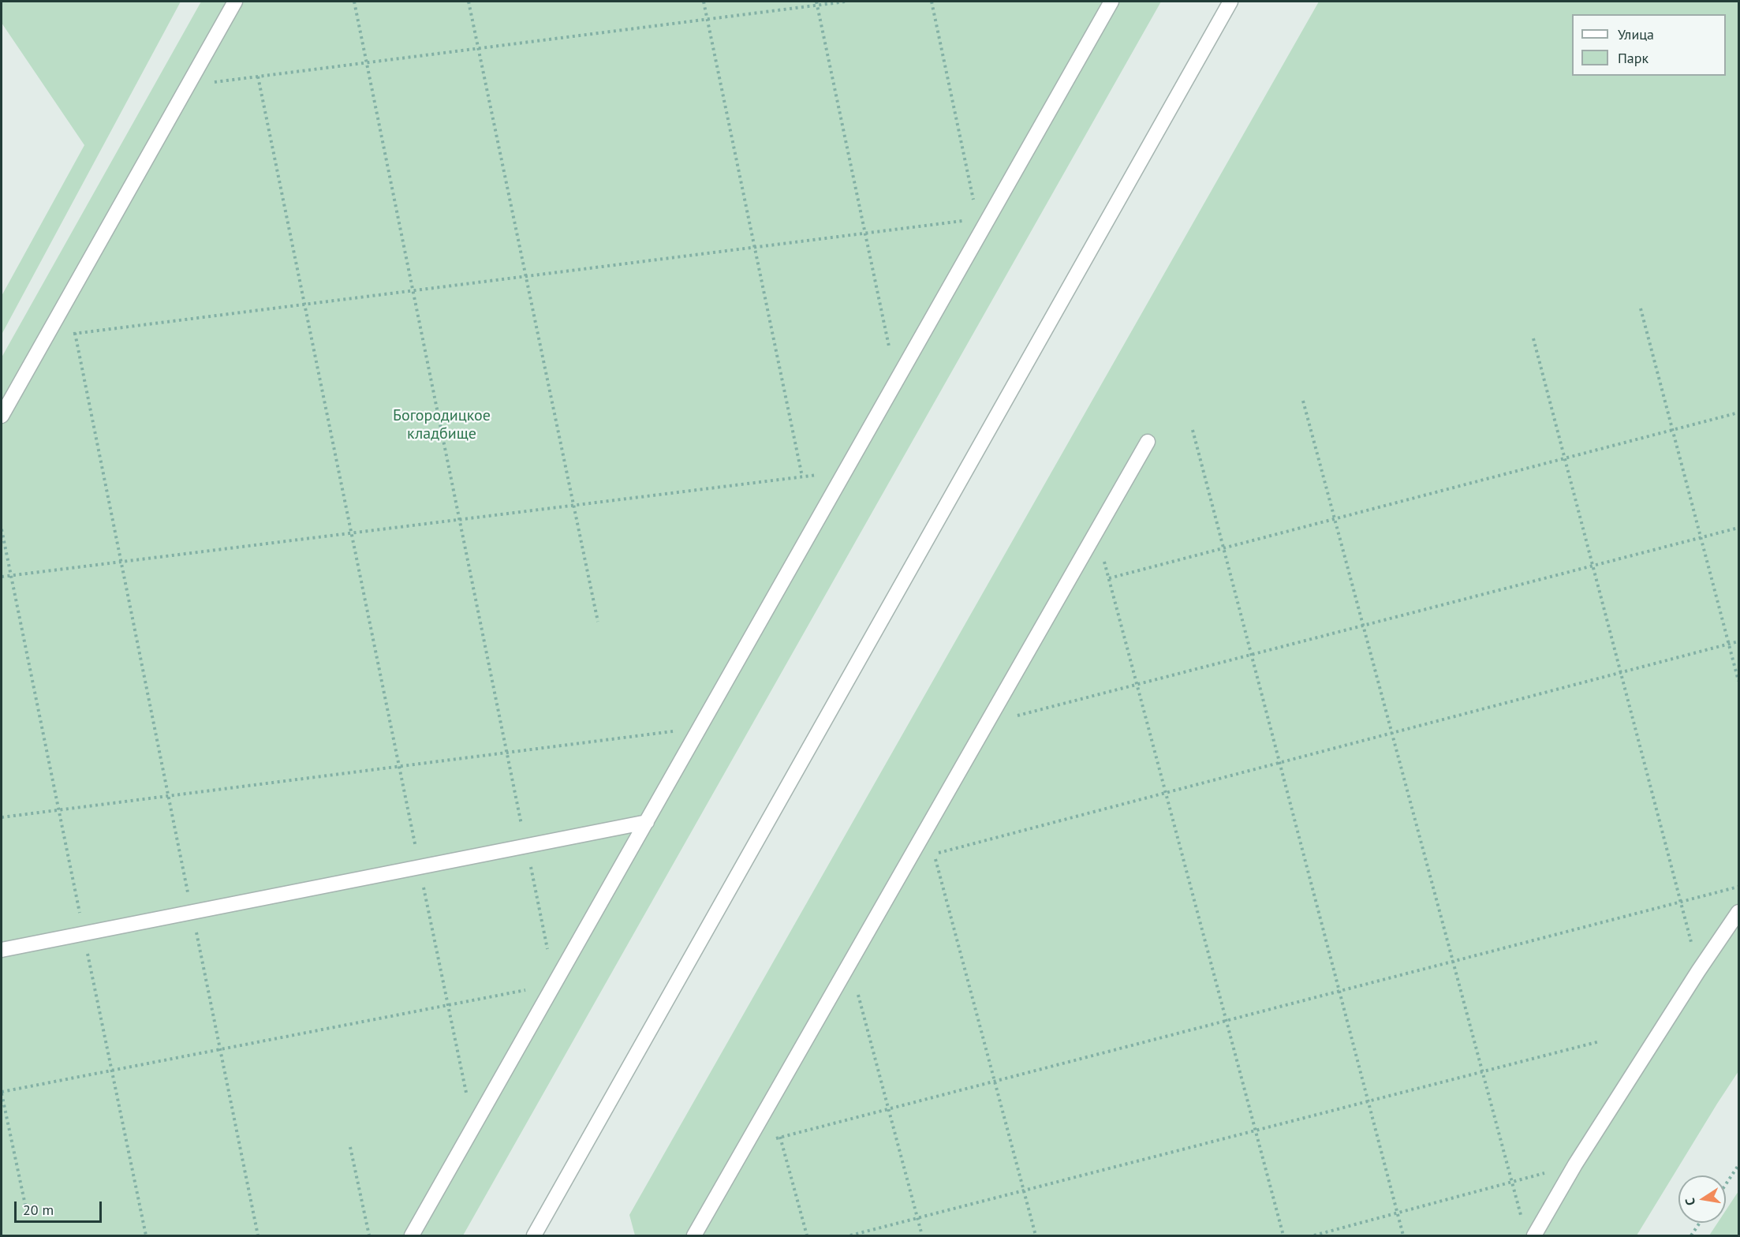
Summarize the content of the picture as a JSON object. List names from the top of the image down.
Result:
{
  "parks": ["Богородицкое кладбище"],
  "legend": ["Улица", "Парк"],
  "scale_bar": "20 m",
  "north": "left"
}
